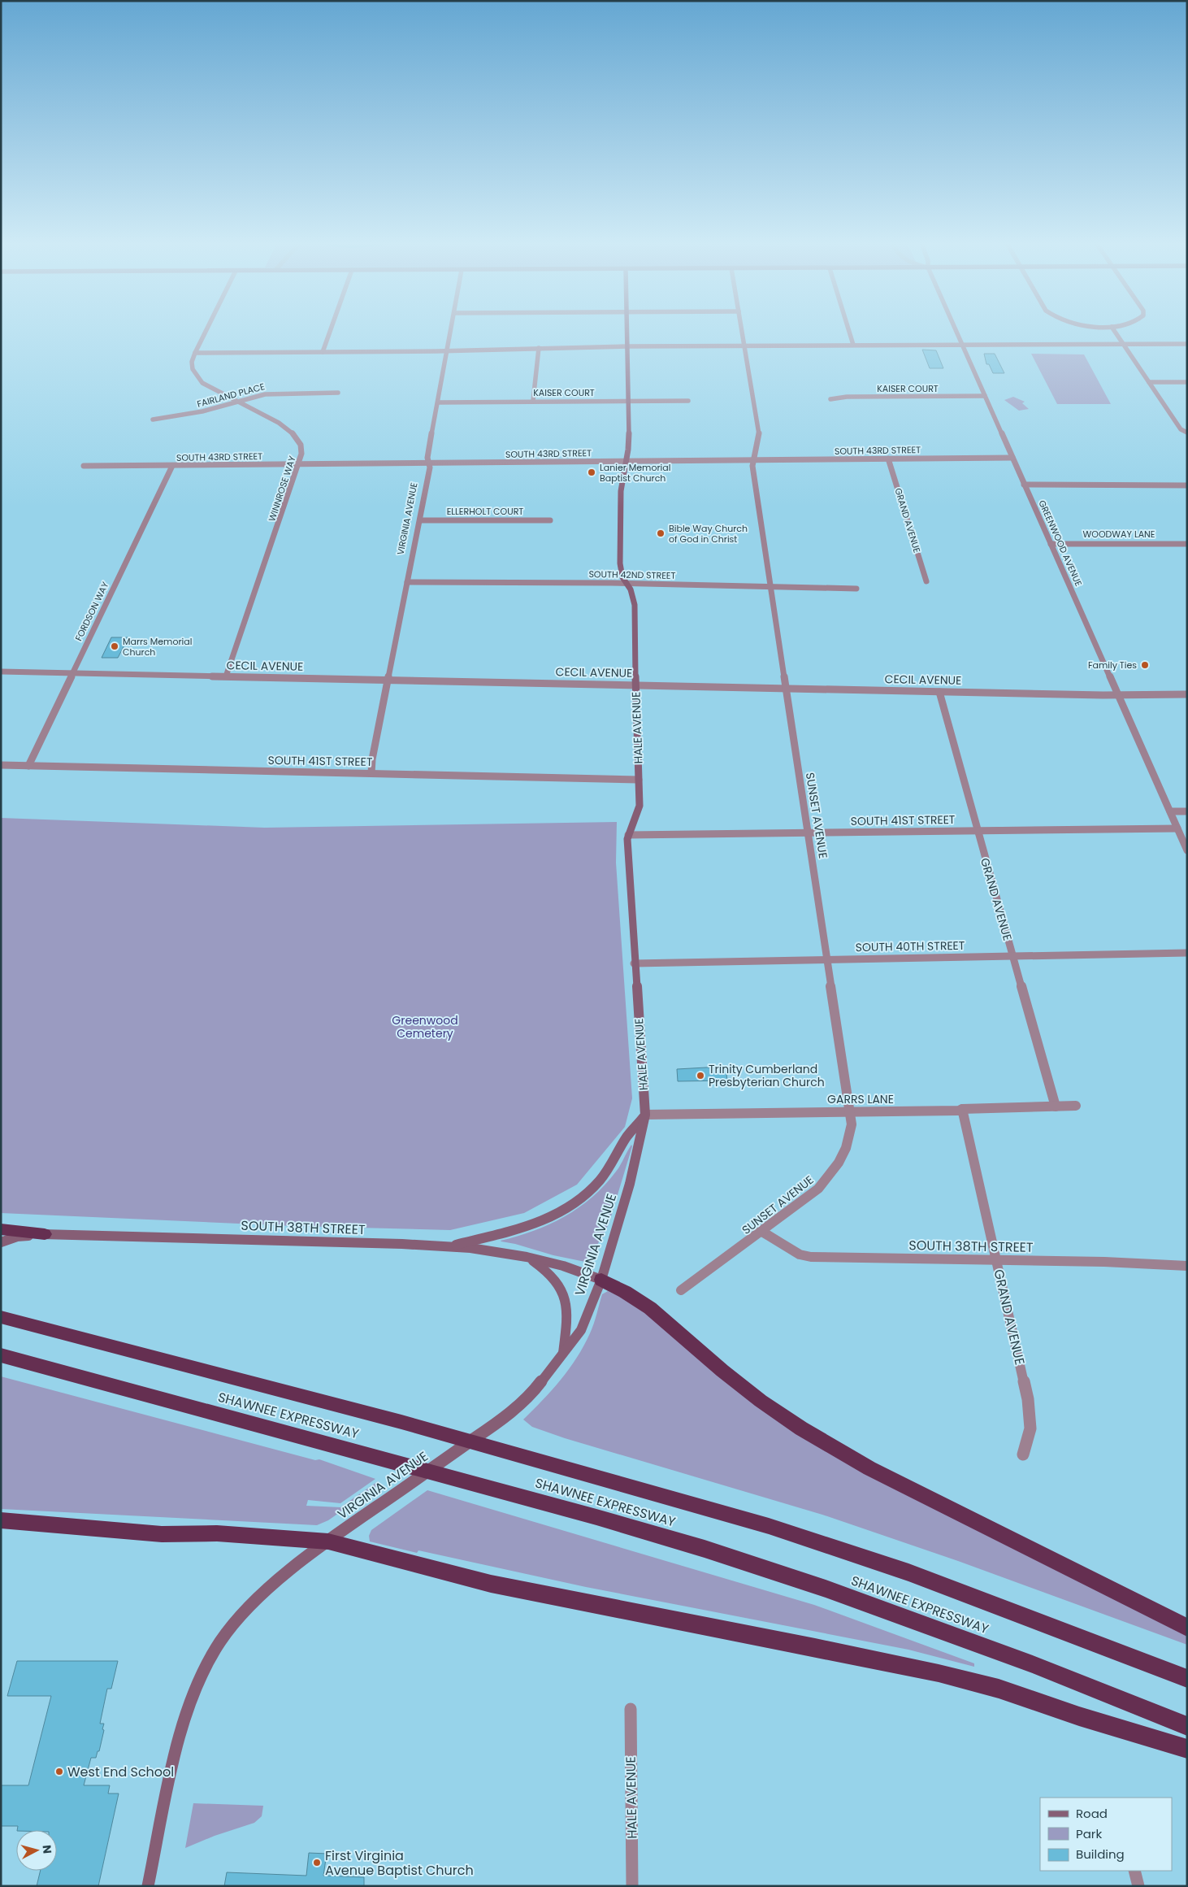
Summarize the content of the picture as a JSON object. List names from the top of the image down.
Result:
{
  "streets": {
    "highway": ["SHAWNEE EXPRESSWAY"],
    "street": [
      "KAISER COURT",
      "FAIRLAND PLACE",
      "SOUTH 43RD STREET",
      "WINNROSE WAY",
      "ELLERHOLT COURT",
      "VIRGINIA AVENUE",
      "GRAND AVENUE",
      "WOODWAY LANE",
      "GREENWOOD AVENUE",
      "SOUTH 42ND STREET",
      "FORDSON WAY",
      "CECIL AVENUE",
      "HALE AVENUE",
      "SOUTH 41ST STREET",
      "SUNSET AVENUE",
      "SOUTH 40TH STREET",
      "GARRS LANE",
      "SOUTH 38TH STREET"
    ]
  },
  "crossings": [
    ["KAISER COURT", "VIRGINIA AVENUE"],
    ["KAISER COURT", "GREENWOOD AVENUE"],
    ["KAISER COURT", "HALE AVENUE"],
    ["FAIRLAND PLACE", "WINNROSE WAY"],
    ["SOUTH 43RD STREET", "WINNROSE WAY"],
    ["SOUTH 43RD STREET", "VIRGINIA AVENUE"],
    ["SOUTH 43RD STREET", "GRAND AVENUE"],
    ["SOUTH 43RD STREET", "GREENWOOD AVENUE"],
    ["SOUTH 43RD STREET", "FORDSON WAY"],
    ["SOUTH 43RD STREET", "HALE AVENUE"],
    ["SOUTH 43RD STREET", "SUNSET AVENUE"],
    ["WINNROSE WAY", "CECIL AVENUE"],
    ["ELLERHOLT COURT", "VIRGINIA AVENUE"],
    ["VIRGINIA AVENUE", "SOUTH 42ND STREET"],
    ["VIRGINIA AVENUE", "CECIL AVENUE"],
    ["VIRGINIA AVENUE", "HALE AVENUE"],
    ["VIRGINIA AVENUE", "SOUTH 41ST STREET"],
    ["VIRGINIA AVENUE", "GARRS LANE"],
    ["VIRGINIA AVENUE", "SOUTH 38TH STREET"],
    ["GRAND AVENUE", "CECIL AVENUE"],
    ["GRAND AVENUE", "SOUTH 41ST STREET"],
    ["GRAND AVENUE", "SOUTH 40TH STREET"],
    ["GRAND AVENUE", "GARRS LANE"],
    ["GRAND AVENUE", "SOUTH 38TH STREET"],
    ["WOODWAY LANE", "GREENWOOD AVENUE"],
    ["GREENWOOD AVENUE", "CECIL AVENUE"],
    ["GREENWOOD AVENUE", "SOUTH 41ST STREET"],
    ["SOUTH 42ND STREET", "HALE AVENUE"],
    ["SOUTH 42ND STREET", "SUNSET AVENUE"],
    ["FORDSON WAY", "CECIL AVENUE"],
    ["FORDSON WAY", "SOUTH 41ST STREET"],
    ["CECIL AVENUE", "HALE AVENUE"],
    ["CECIL AVENUE", "SUNSET AVENUE"],
    ["HALE AVENUE", "SOUTH 41ST STREET"],
    ["HALE AVENUE", "SOUTH 40TH STREET"],
    ["HALE AVENUE", "GARRS LANE"],
    ["SOUTH 41ST STREET", "SUNSET AVENUE"],
    ["SUNSET AVENUE", "SOUTH 40TH STREET"],
    ["SUNSET AVENUE", "GARRS LANE"],
    ["SUNSET AVENUE", "SOUTH 38TH STREET"]
  ],
  "parks": ["Greenwood Cemetery"],
  "places": [
    "Lanier Memorial Baptist Church",
    "Bible Way Church of God in Christ",
    "Marrs Memorial Church",
    "Family Ties",
    "Trinity Cumberland Presbyterian Church",
    "West End School",
    "First Virginia Avenue Baptist Church"
  ],
  "legend": ["Road", "Park", "Building"],
  "north": "right"
}
